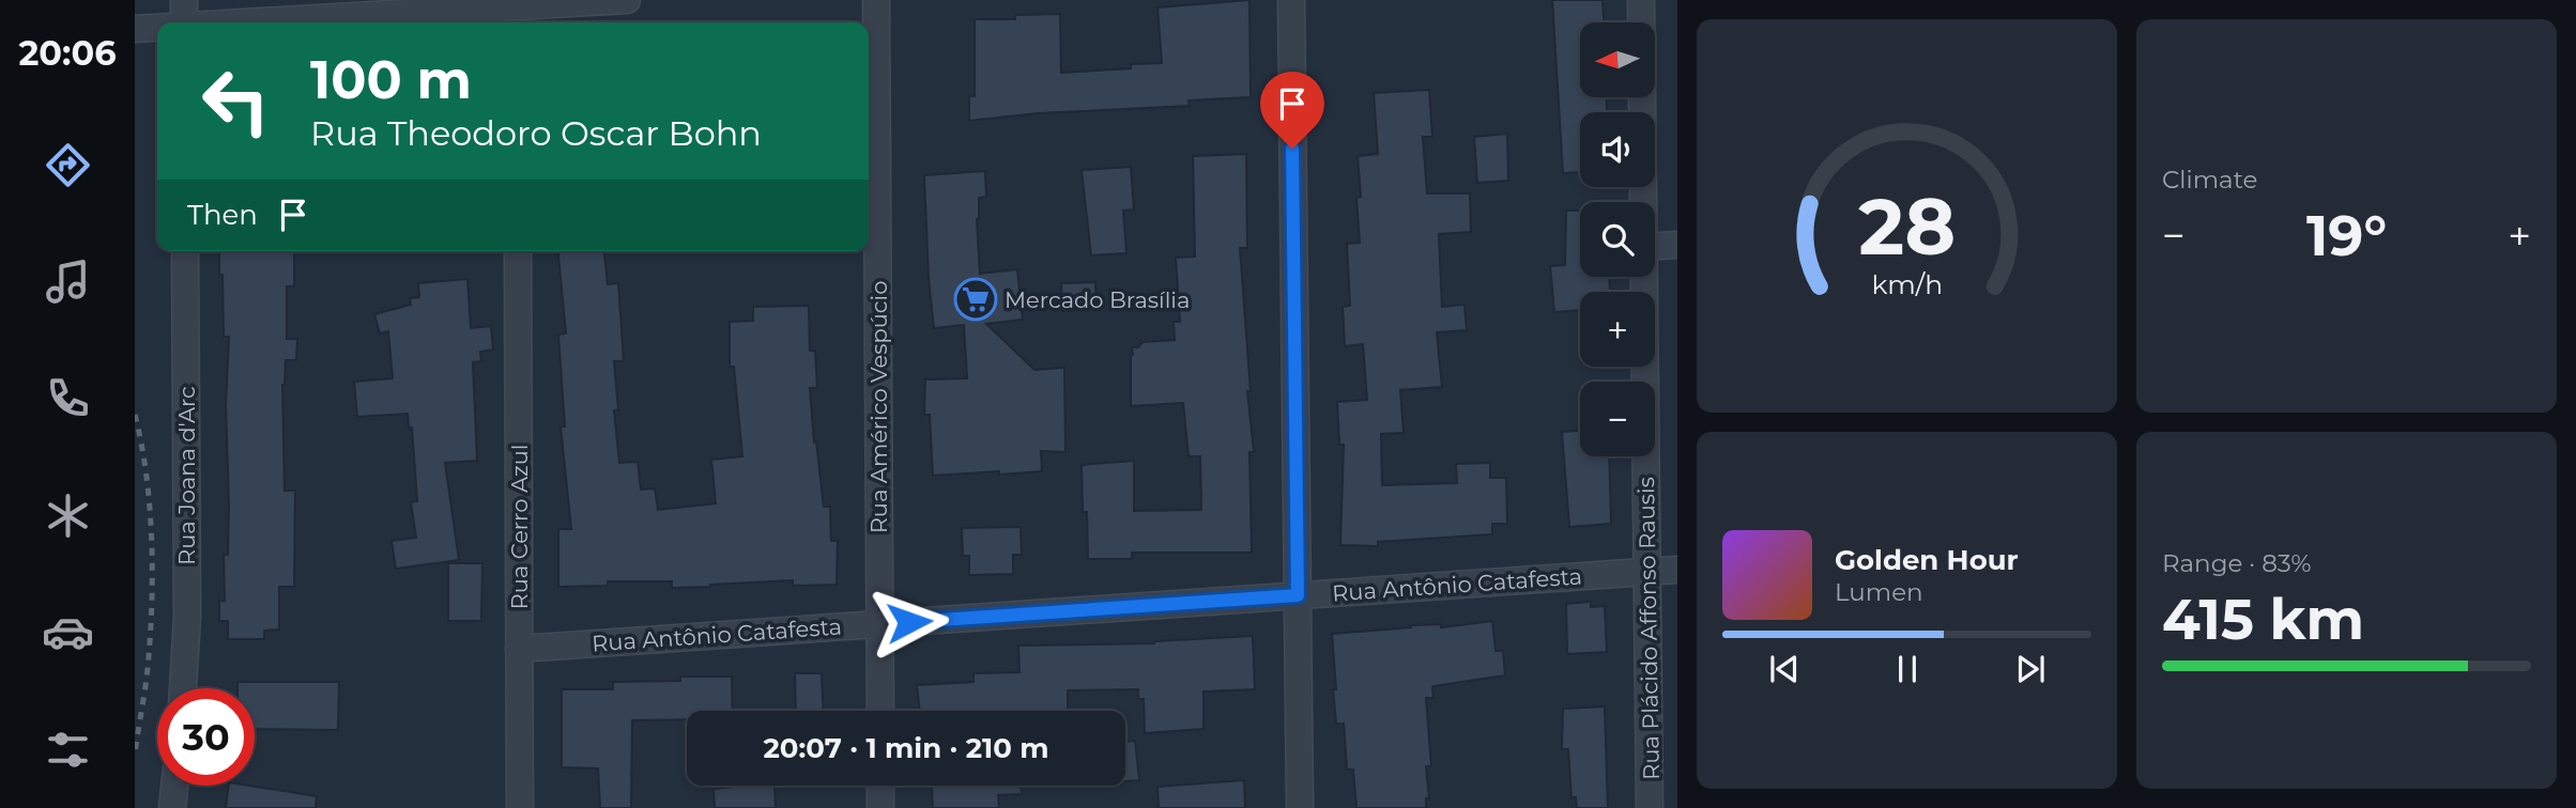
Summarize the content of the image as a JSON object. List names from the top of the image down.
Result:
{
  "streets": {
    "street": [
      "Rua Américo Vespúcio",
      "Rua Joana d'Arc",
      "Rua Cerro Azul",
      "Rua Antônio Catafesta",
      "Rua Plácido Affonso Rausis"
    ]
  },
  "crossings": [
    ["Rua Américo Vespúcio", "Rua Antônio Catafesta"],
    ["Rua Cerro Azul", "Rua Antônio Catafesta"],
    ["Rua Antônio Catafesta", "Rua Plácido Affonso Rausis"]
  ],
  "places": {
    "supermarket": ["Mercado Brasília"]
  },
  "north": "left",
  "page": {
    "tabs": "20:06",
    "tile": [
      "Climate",
      ["Range · 83%", "415 km"]
    ],
    "map_buttons": ["+", "−"],
    "turn": ["100 m", "Rua Theodoro Oscar Bohn"],
    "then": "Then",
    "heat": ["−", "19°", "+"],
    "song": ["Golden Hour", "Lumen"],
    "limit": "30",
    "trip": "20:07 · 1 min · 210 m",
    "gauge": ["28", "km/h"]
  }
}
